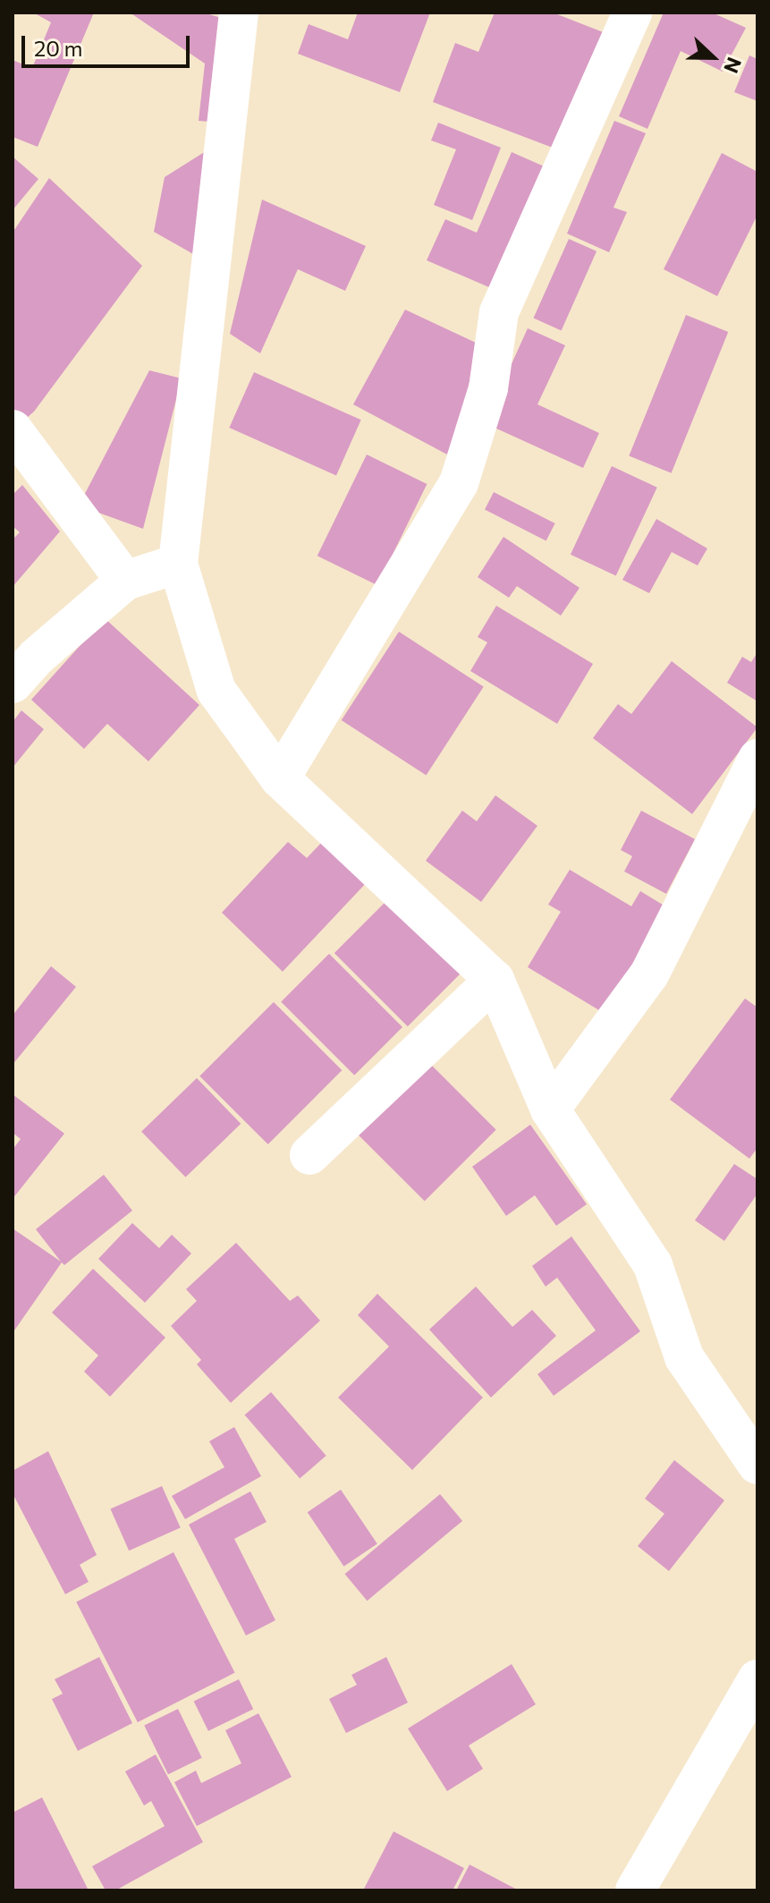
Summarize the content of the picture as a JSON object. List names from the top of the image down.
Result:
{
  "scale_bar": "20 m",
  "north": "right"
}
